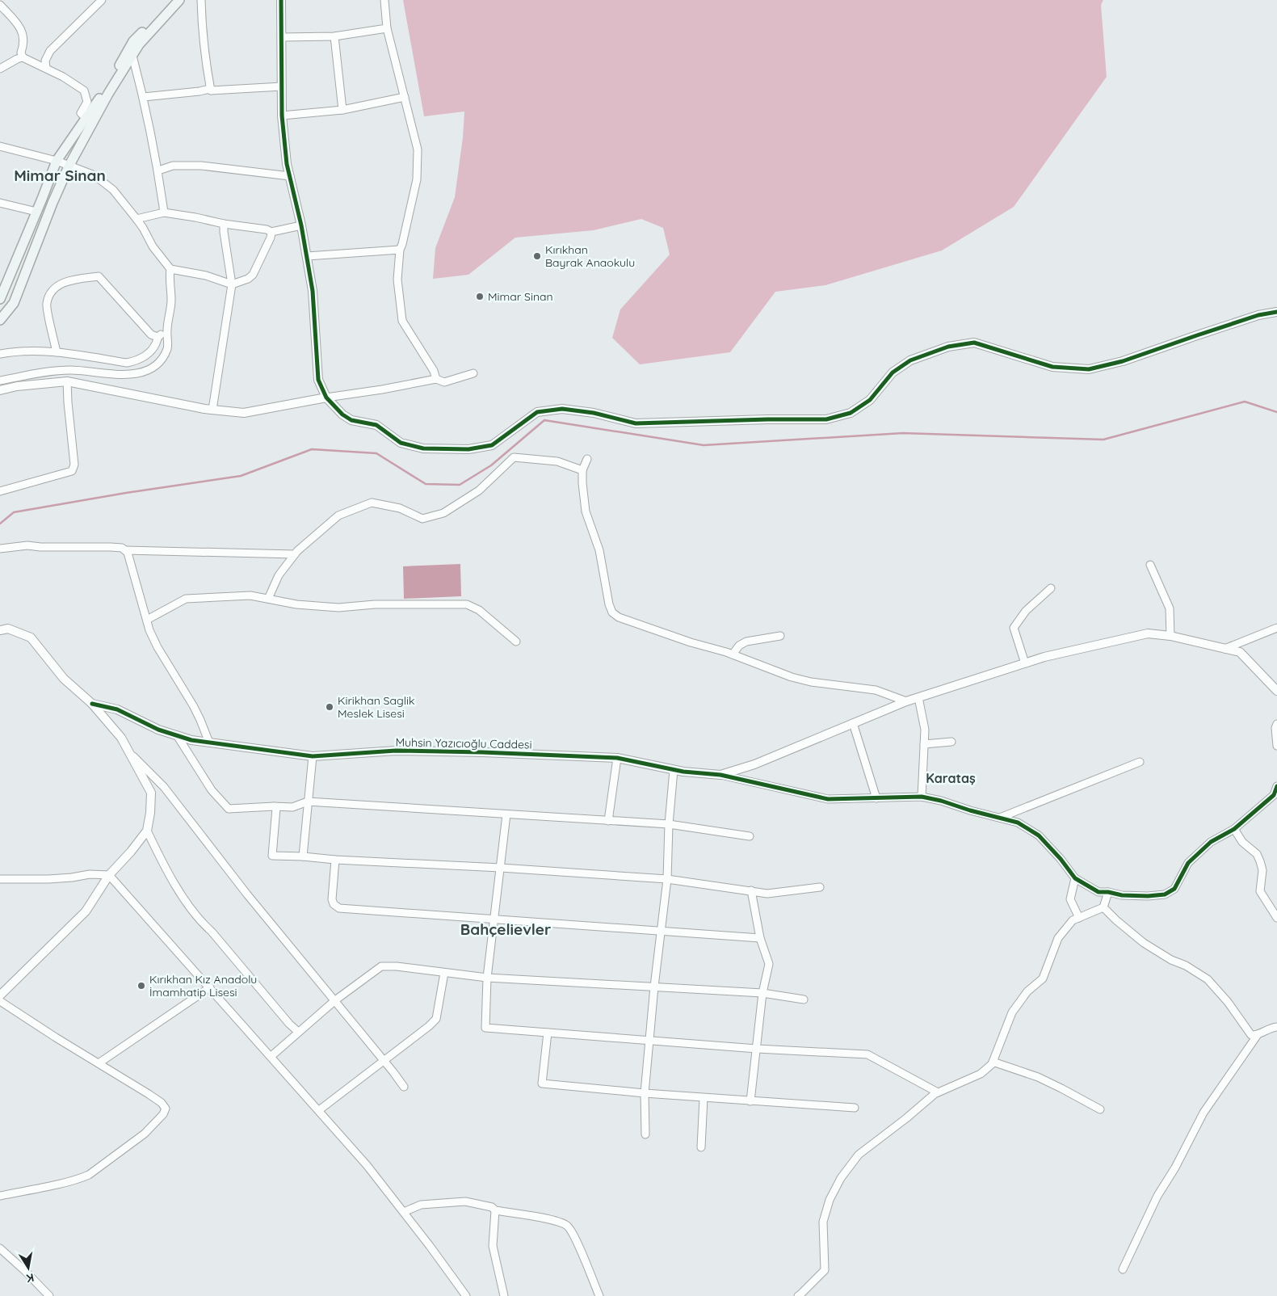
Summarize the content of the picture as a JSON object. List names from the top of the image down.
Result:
{
  "streets": {
    "street": ["Muhsin Yazıcıoğlu Caddesi"]
  },
  "districts": ["Mimar Sinan", "Karataş", "Bahçelievler"],
  "places": [
    "Kırıkhan Bayrak Anaokulu",
    "Mimar Sinan",
    "Kirikhan Saglik Meslek Lisesi",
    "Kırıkhan Kız Anadolu İmamhatip Lisesi"
  ],
  "north": "bottom"
}
